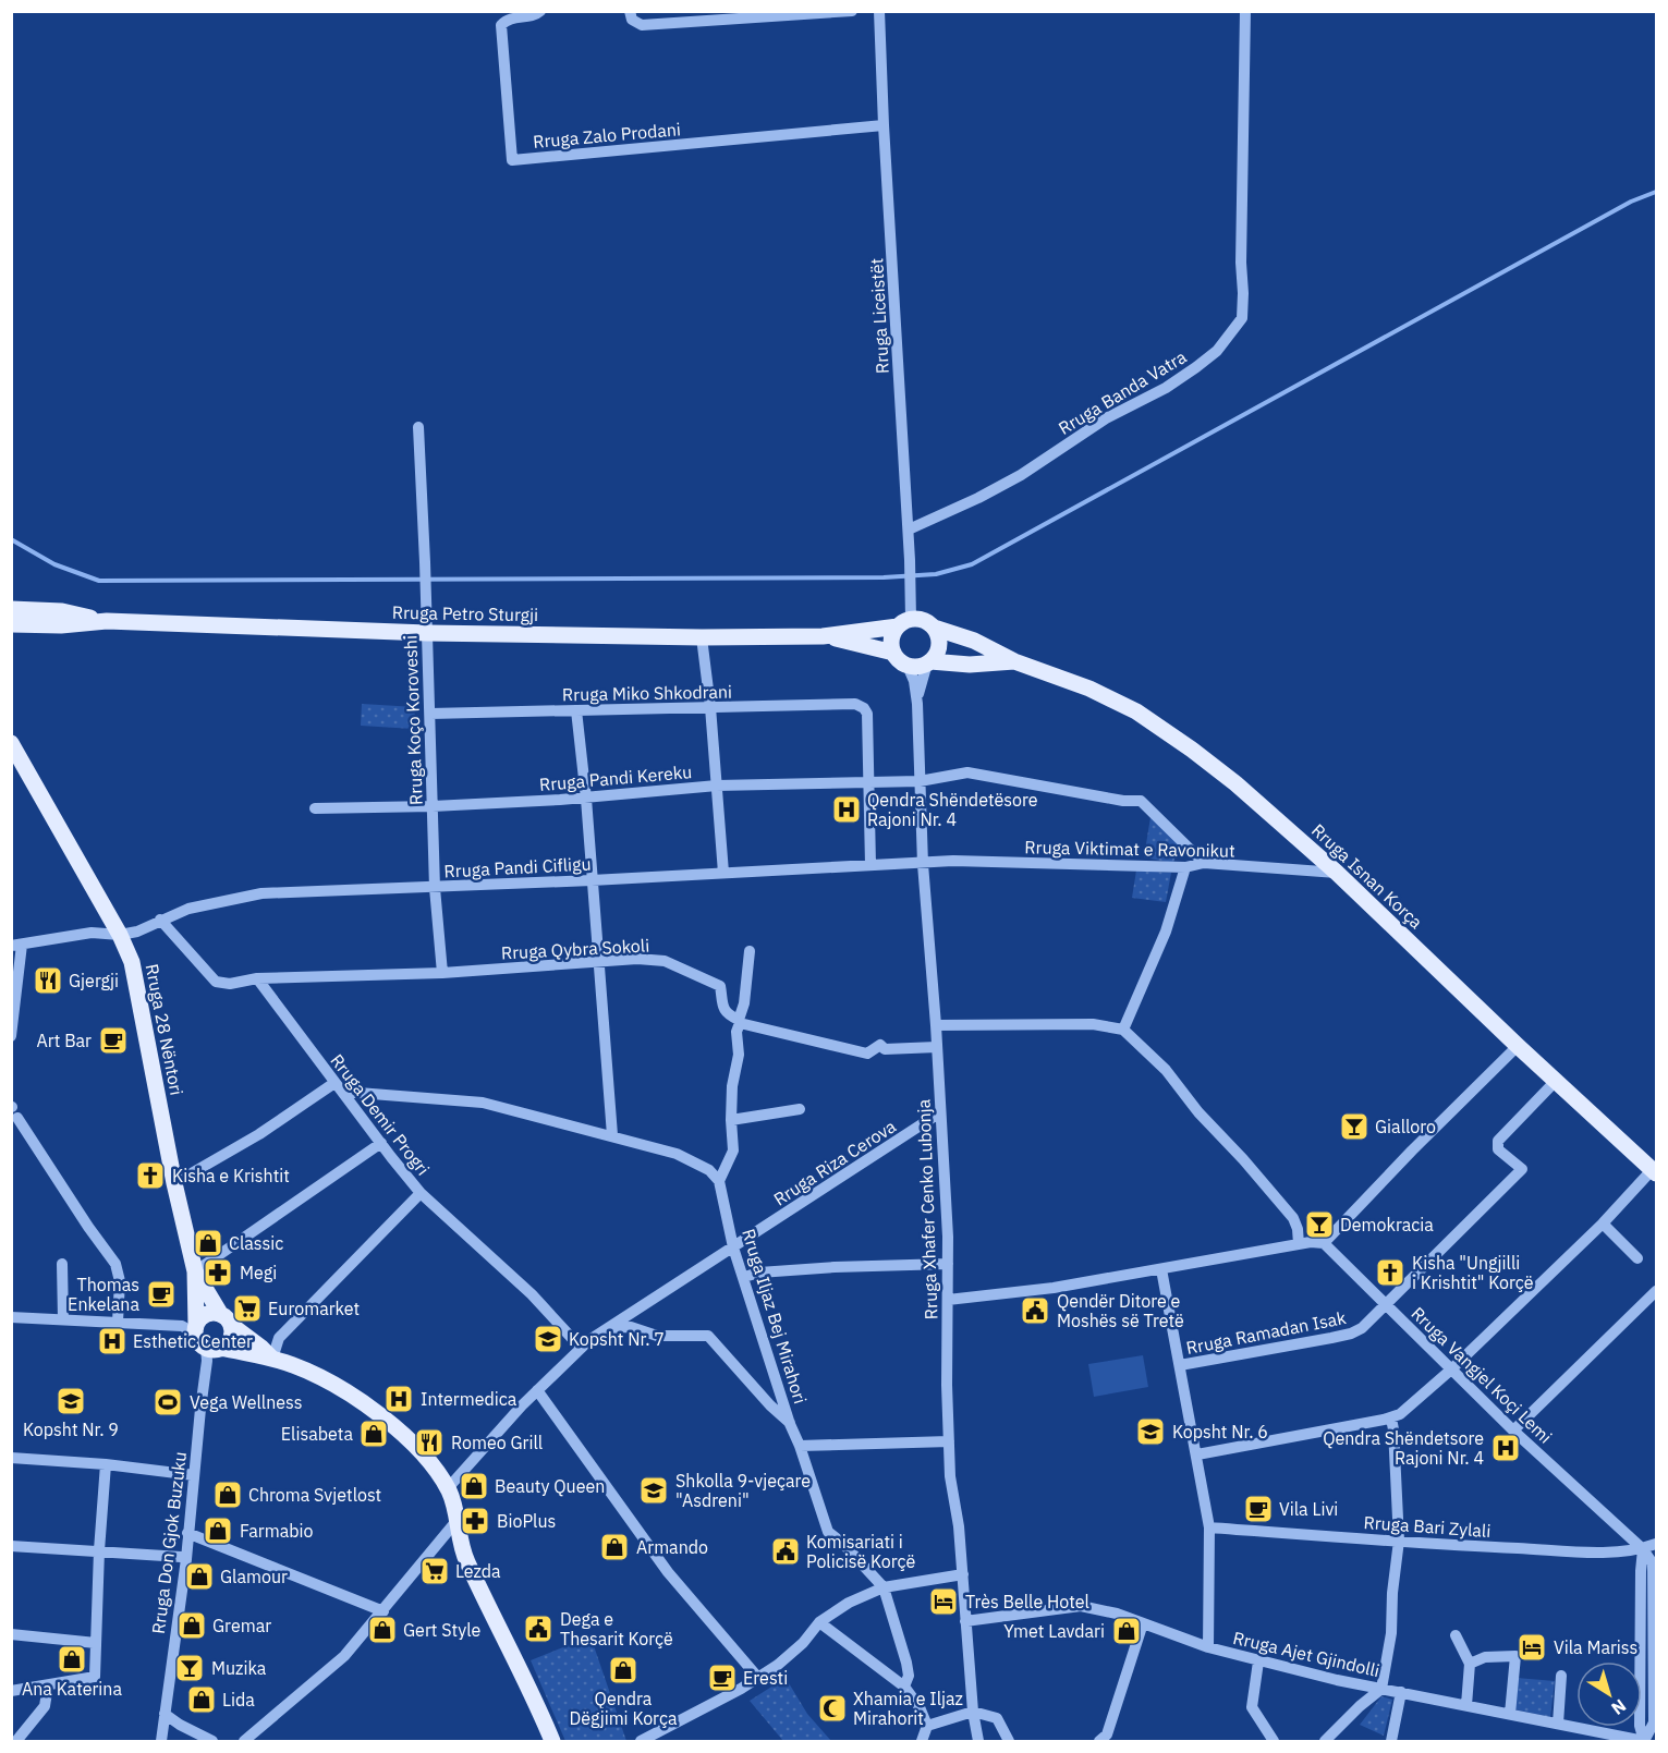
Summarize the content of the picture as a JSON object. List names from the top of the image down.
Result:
{
  "streets": {
    "main road": ["Rruga Petro Sturgji", "Rruga Isnan Korça", "Rruga 28 Nëntori"],
    "street": [
      "Rruga Zalo Prodani",
      "Rruga Liceistët",
      "Rruga Banda Vatra",
      "Rruga Miko Shkodrani",
      "Rruga Koço Koroveshi",
      "Rruga Pandi Kereku",
      "Rruga Viktimat e Ravonikut",
      "Rruga Pandi Cifligu",
      "Rruga Qybra Sokoli",
      "Rruga Demir Progri",
      "Rruga Riza Cerova",
      "Rruga Xhafer Cenko Lubonja",
      "Rruga Iljaz Bej Mirahori",
      "Rruga Ramadan Isak",
      "Rruga Vangjel Koçi Lemi",
      "Rruga Bari Zylali",
      "Rruga Don Gjok Buzuku",
      "Rruga Ajet Gjindolli"
    ]
  },
  "crossings": [
    ["Rruga Zalo Prodani", "Rruga Liceistët"],
    ["Rruga Liceistët", "Rruga Banda Vatra"],
    ["Rruga Liceistët", "Rruga Petro Sturgji"],
    ["Rruga Liceistët", "Rruga Isnan Korça"],
    ["Rruga Liceistët", "Rruga Xhafer Cenko Lubonja"],
    ["Rruga Petro Sturgji", "Rruga Koço Koroveshi"],
    ["Rruga Petro Sturgji", "Rruga Isnan Korça"],
    ["Rruga Petro Sturgji", "Rruga Xhafer Cenko Lubonja"],
    ["Rruga Miko Shkodrani", "Rruga Koço Koroveshi"],
    ["Rruga Miko Shkodrani", "Rruga Pandi Kereku"],
    ["Rruga Koço Koroveshi", "Rruga Pandi Kereku"],
    ["Rruga Koço Koroveshi", "Rruga Pandi Cifligu"],
    ["Rruga Koço Koroveshi", "Rruga Qybra Sokoli"],
    ["Rruga Pandi Kereku", "Rruga Viktimat e Ravonikut"],
    ["Rruga Pandi Kereku", "Rruga Xhafer Cenko Lubonja"],
    ["Rruga Viktimat e Ravonikut", "Rruga Pandi Cifligu"],
    ["Rruga Viktimat e Ravonikut", "Rruga Isnan Korça"],
    ["Rruga Viktimat e Ravonikut", "Rruga Xhafer Cenko Lubonja"],
    ["Rruga Pandi Cifligu", "Rruga 28 Nëntori"],
    ["Rruga Pandi Cifligu", "Rruga Xhafer Cenko Lubonja"],
    ["Rruga Isnan Korça", "Rruga Xhafer Cenko Lubonja"],
    ["Rruga Isnan Korça", "Rruga Ramadan Isak"],
    ["Rruga Qybra Sokoli", "Rruga Demir Progri"],
    ["Rruga 28 Nëntori", "Rruga Riza Cerova"],
    ["Rruga 28 Nëntori", "Rruga Don Gjok Buzuku"],
    ["Rruga Demir Progri", "Rruga Riza Cerova"],
    ["Rruga Riza Cerova", "Rruga Xhafer Cenko Lubonja"],
    ["Rruga Riza Cerova", "Rruga Iljaz Bej Mirahori"],
    ["Rruga Xhafer Cenko Lubonja", "Rruga Ajet Gjindolli"],
    ["Rruga Ramadan Isak", "Rruga Vangjel Koçi Lemi"],
    ["Rruga Vangjel Koçi Lemi", "Rruga Bari Zylali"]
  ],
  "places": {
    "hospital": [
      "Qendra Shëndetësore Rajoni Nr. 4",
      "Esthetic Center",
      "Intermedica",
      "Qendra Shëndetsore Rajoni Nr. 4"
    ],
    "restaurant": ["Gjergji", "Romeo Grill"],
    "cafe": [
      "Art Bar",
      "Thomas Enkelana",
      "Vila Livi",
      "Eresti"
    ],
    "bar": ["Gialloro", "Demokracia", "Muzika"],
    "church": ["Kisha e Krishtit", "Kisha \"Ungjilli i Krishtit\" Korçë"],
    "shop": [
      "Classic",
      "Elisabeta",
      "Beauty Queen",
      "Chroma Svjetlost",
      "Farmabio",
      "Armando",
      "Glamour",
      "Gremar",
      "Gert Style",
      "Ymet Lavdari",
      "Ana Katerina",
      "Qendra Dëgjimi Korça",
      "Lida"
    ],
    "pharmacy": ["Megi", "BioPlus"],
    "supermarket": ["Euromarket", "Lezda"],
    "public building": ["Qendër Ditore e Moshës së Tretë", "Komisariati i Policisë Korçë", "Dega e Thesarit Korçë"],
    "school or university": [
      "Kopsht Nr. 7",
      "Kopsht Nr. 9",
      "Kopsht Nr. 6",
      "Shkolla 9-vjeçare \"Asdreni\""
    ],
    "sports": ["Vega Wellness"],
    "hotel": ["Très Belle Hotel", "Vila Mariss"],
    "mosque": ["Xhamia e Iljaz Mirahorit"]
  },
  "north": "bottom right"
}
